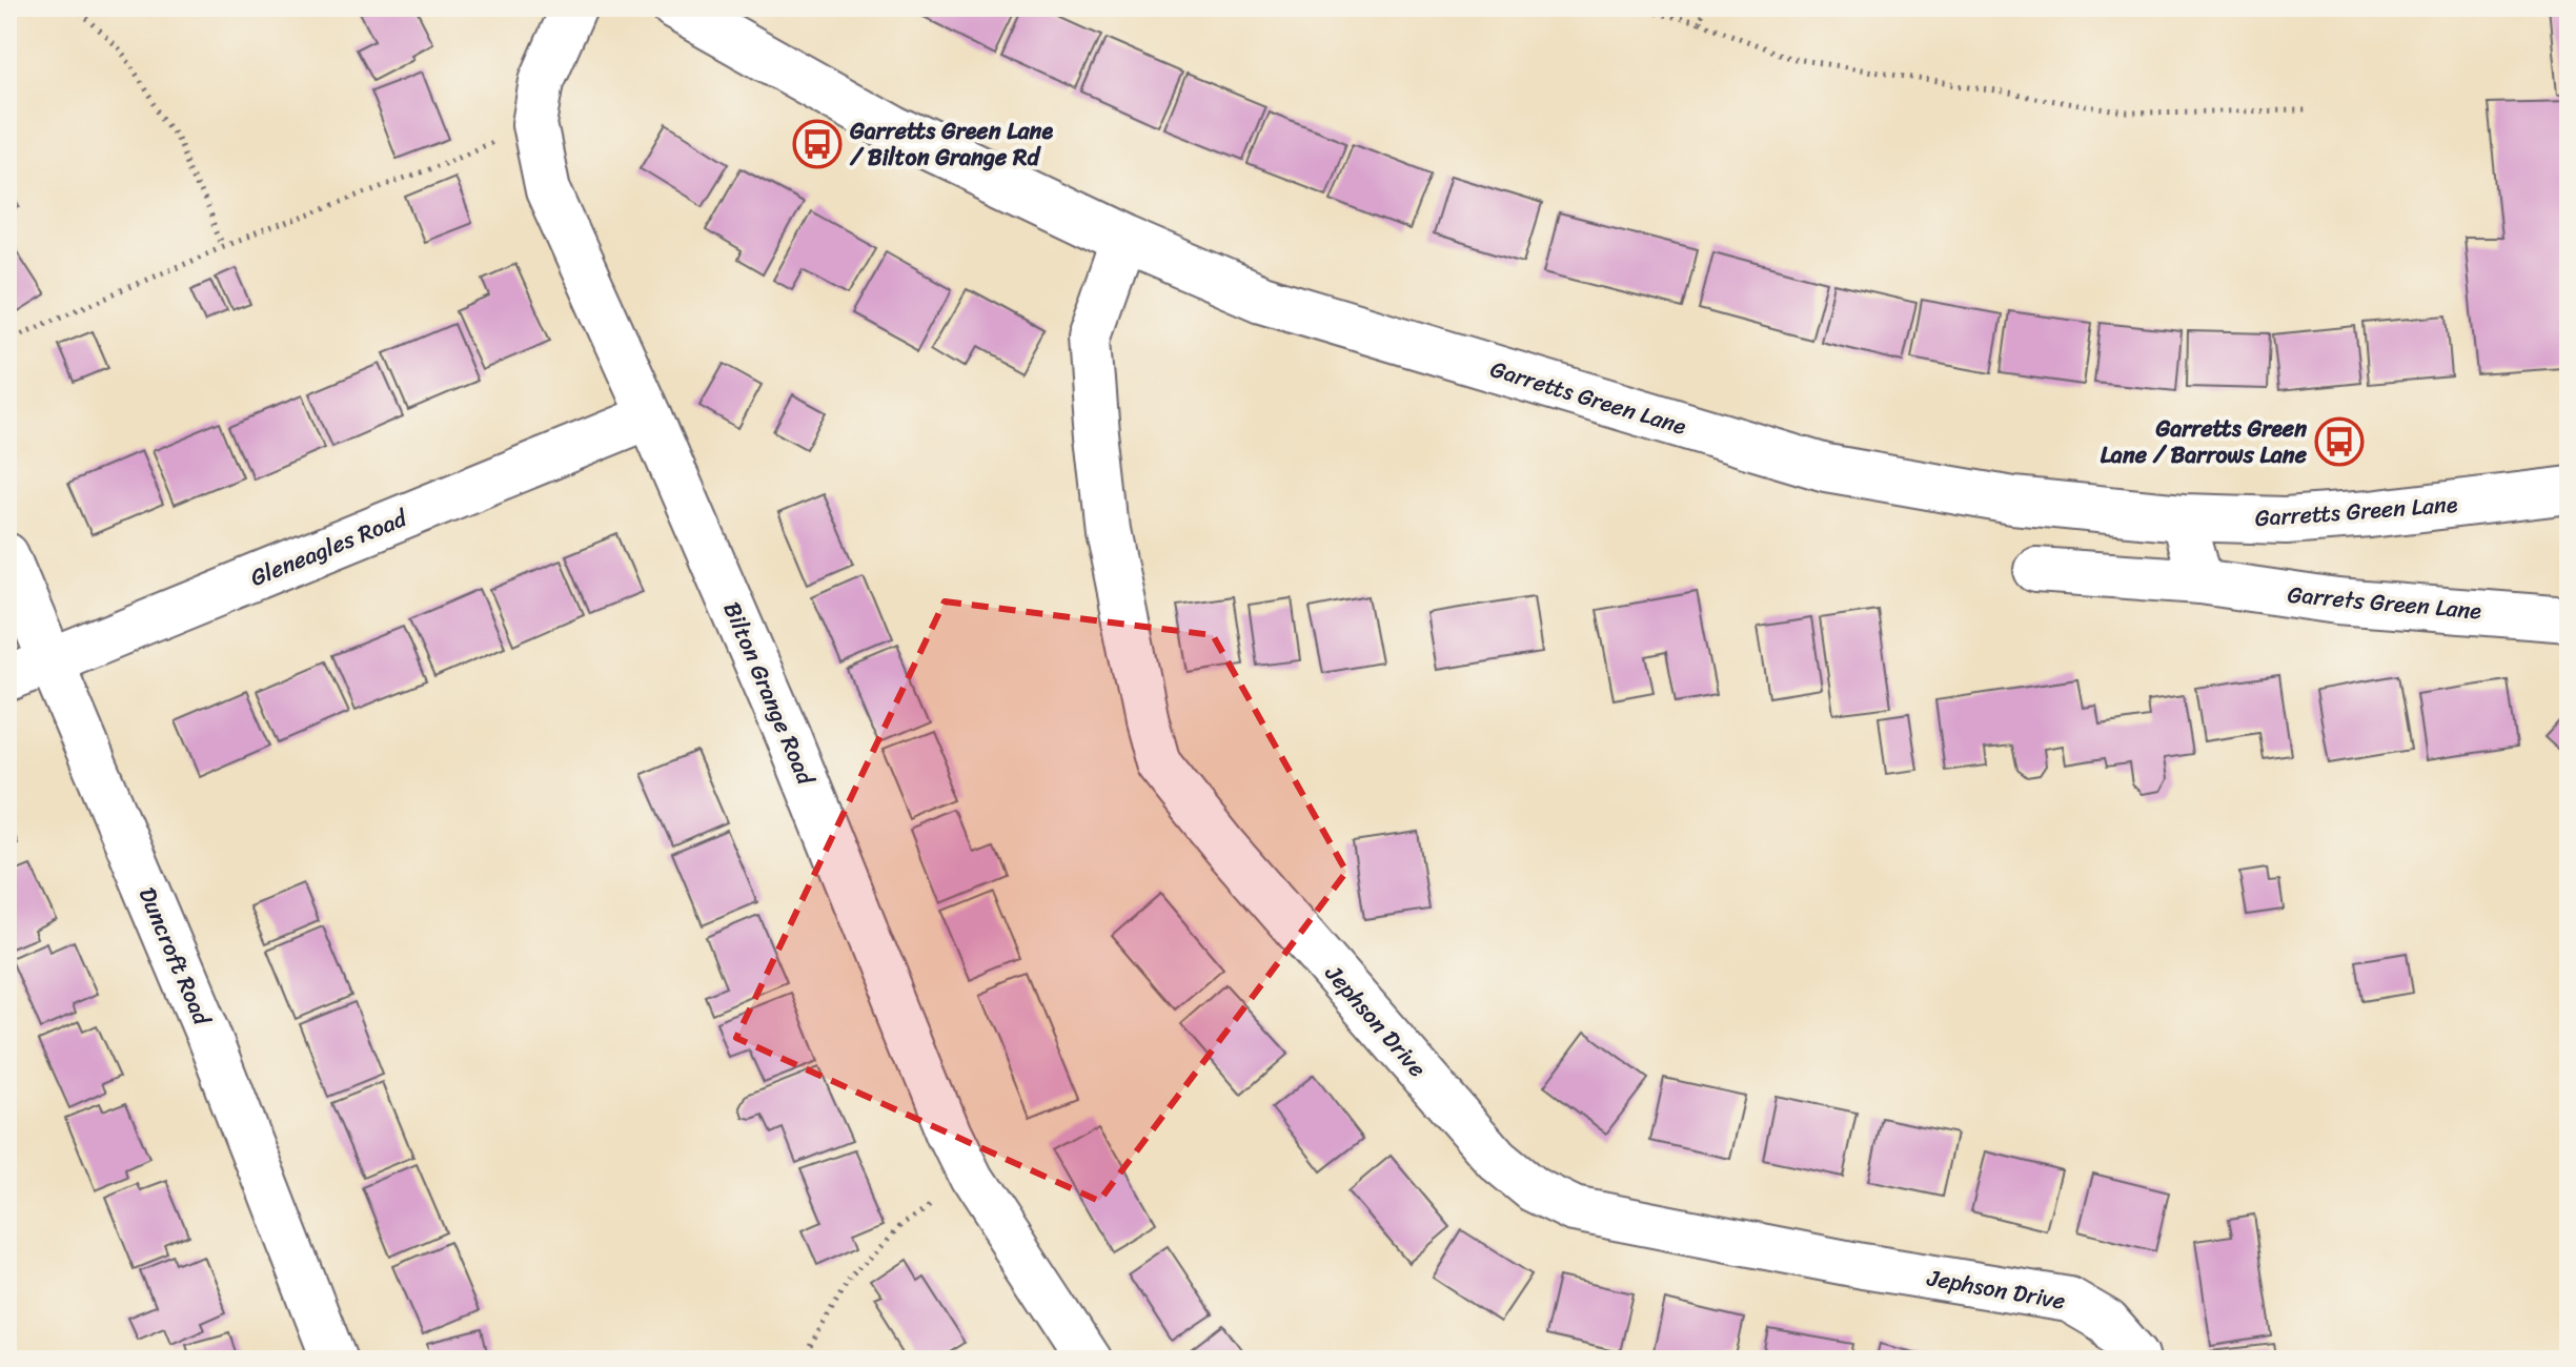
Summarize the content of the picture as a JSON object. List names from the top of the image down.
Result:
{
  "streets": {
    "street": [
      "Garretts Green Lane",
      "Gleneagles Road",
      "Garrets Green Lane",
      "Bilton Grange Road",
      "Duncroft Road",
      "Jephson Drive"
    ]
  },
  "crossings": [
    ["Garretts Green Lane", "Jephson Drive"],
    ["Gleneagles Road", "Bilton Grange Road"],
    ["Gleneagles Road", "Duncroft Road"]
  ],
  "places": {
    "bus stop": ["Garretts Green Lane / Bilton Grange Rd", "Garretts Green Lane / Barrows Lane"]
  }
}
